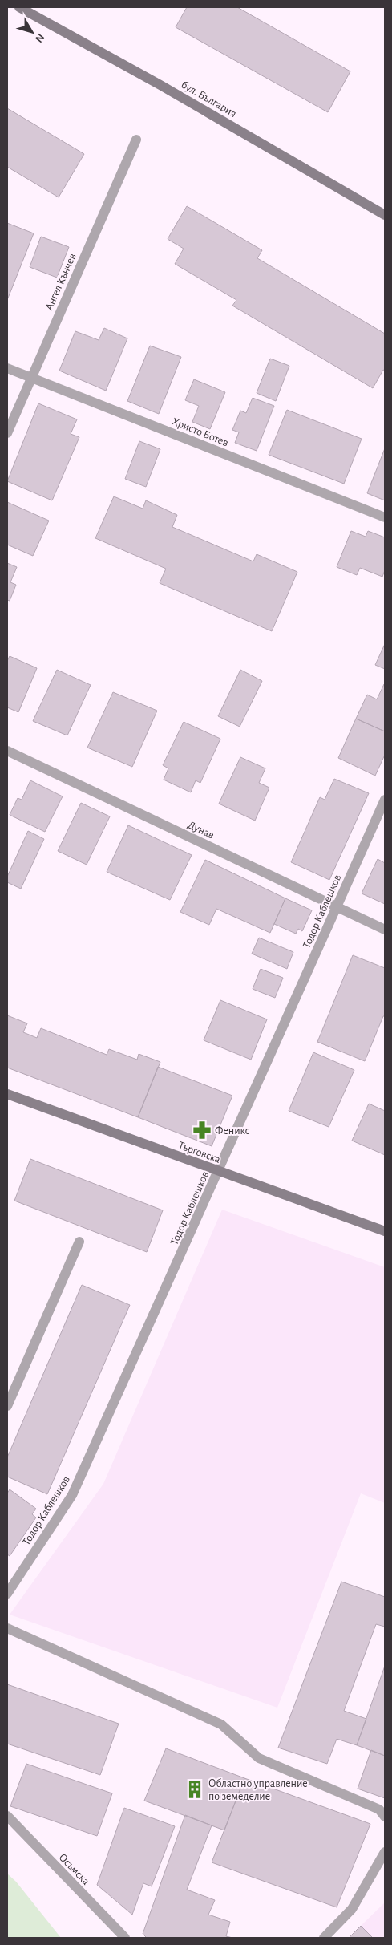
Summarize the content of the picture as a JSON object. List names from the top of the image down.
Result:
{
  "streets": {
    "street": [
      "бул. България",
      "Ангел Кънчев",
      "Христо Ботев",
      "Дунав",
      "Тодор Каблешков",
      "Търговска",
      "Осъмска"
    ]
  },
  "crossings": [
    ["Ангел Кънчев", "Христо Ботев"],
    ["Дунав", "Тодор Каблешков"],
    ["Тодор Каблешков", "Търговска"]
  ],
  "places": {
    "pharmacy": ["Феникс"],
    "building": ["Областно управление по земеделие"]
  },
  "north": "bottom right"
}
